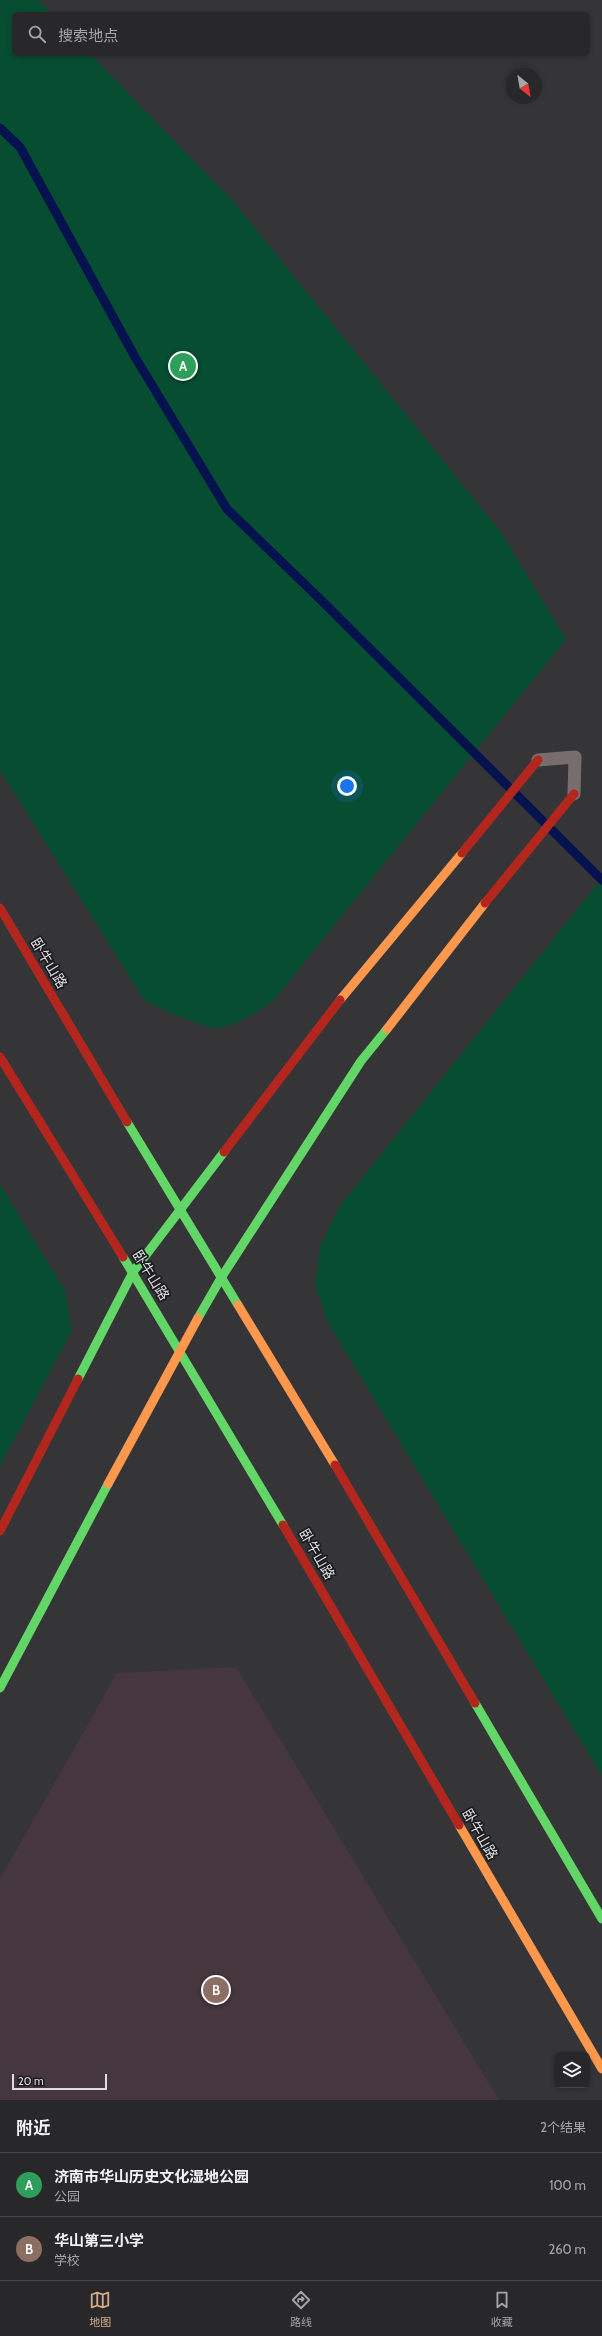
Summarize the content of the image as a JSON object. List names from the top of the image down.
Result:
{
  "streets": {
    "main road": ["卧牛山路"]
  },
  "scale_bar": "20 m",
  "north": "bottom right",
  "page": {
    "search": "搜索地点",
    "pins": ["A", "B"],
    "scale": "20 m",
    "heading": ["附近", "2个结果"],
    "list": [
      {
        "mark": "A",
        "name": "济南市华山历史文化湿地公园",
        "note": "公园",
        "value": "100 m"
      },
      {
        "mark": "B",
        "name": "华山第三小学",
        "note": "学校",
        "value": "260 m"
      }
    ],
    "nav": ["地图", "路线", "收藏"]
  }
}
